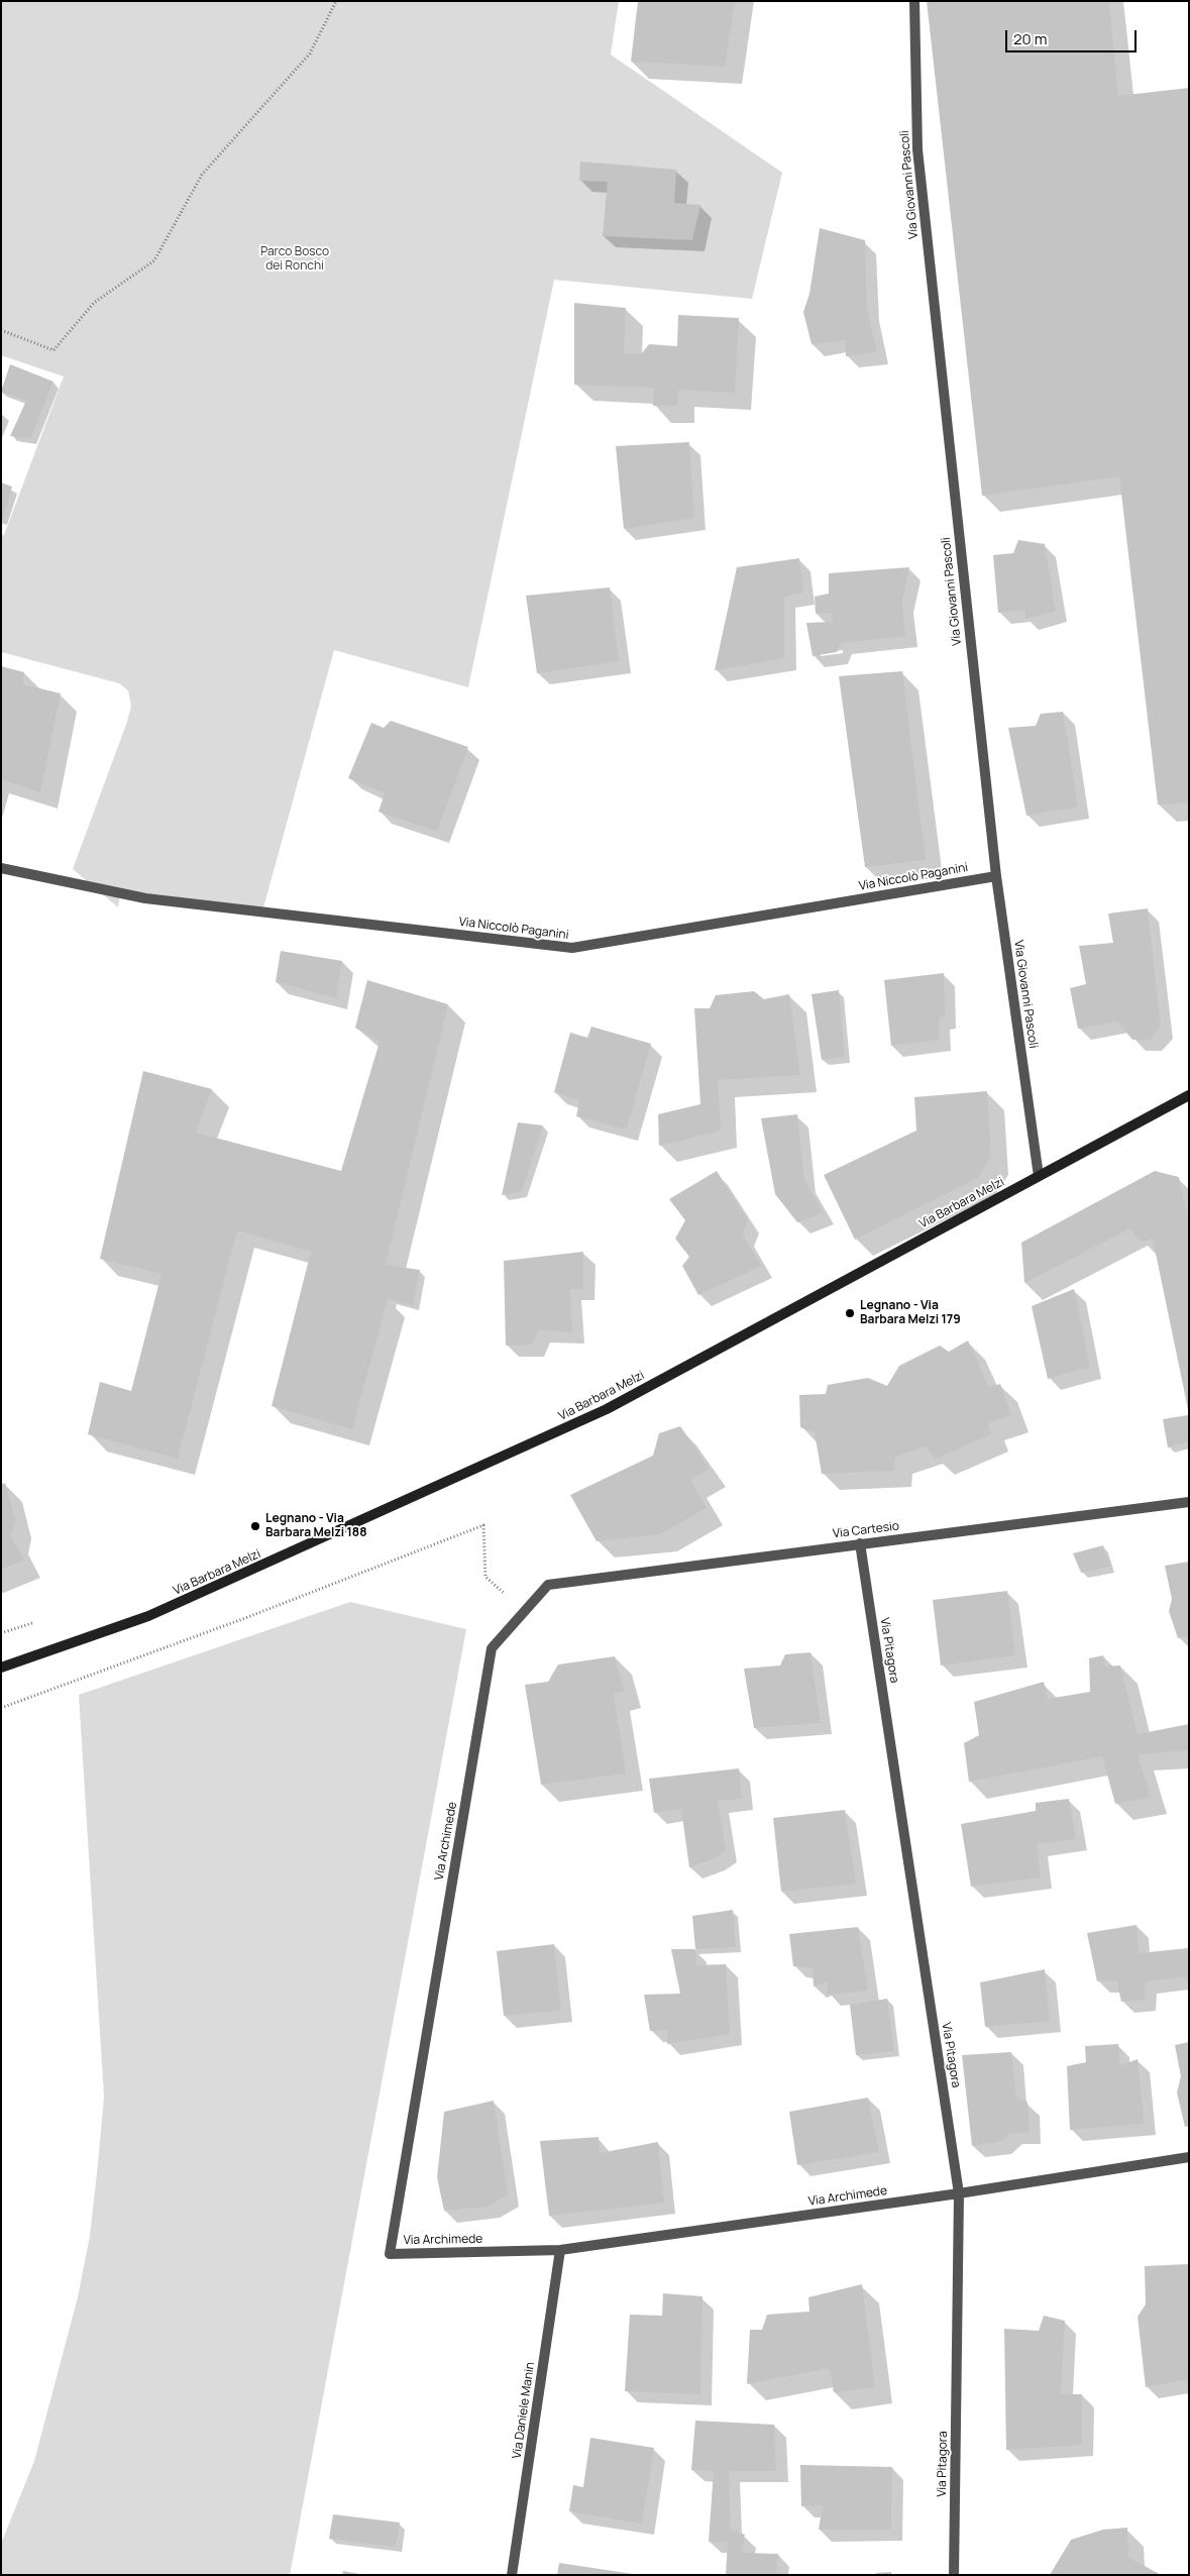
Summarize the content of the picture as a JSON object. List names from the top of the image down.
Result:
{
  "streets": {
    "street": [
      "Via Giovanni Pascoli",
      "Via Niccolò Paganini",
      "Via Barbara Melzi",
      "Via Cartesio",
      "Via Pitagora",
      "Via Archimede",
      "Via Daniele Manin"
    ]
  },
  "crossings": [
    ["Via Giovanni Pascoli", "Via Niccolò Paganini"],
    ["Via Giovanni Pascoli", "Via Barbara Melzi"],
    ["Via Cartesio", "Via Pitagora"],
    ["Via Cartesio", "Via Archimede"],
    ["Via Pitagora", "Via Archimede"],
    ["Via Archimede", "Via Daniele Manin"]
  ],
  "parks": ["Parco Bosco dei Ronchi"],
  "places": ["Legnano - Via Barbara Melzi 179", "Legnano - Via Barbara Melzi 188"],
  "scale_bar": "20 m"
}
